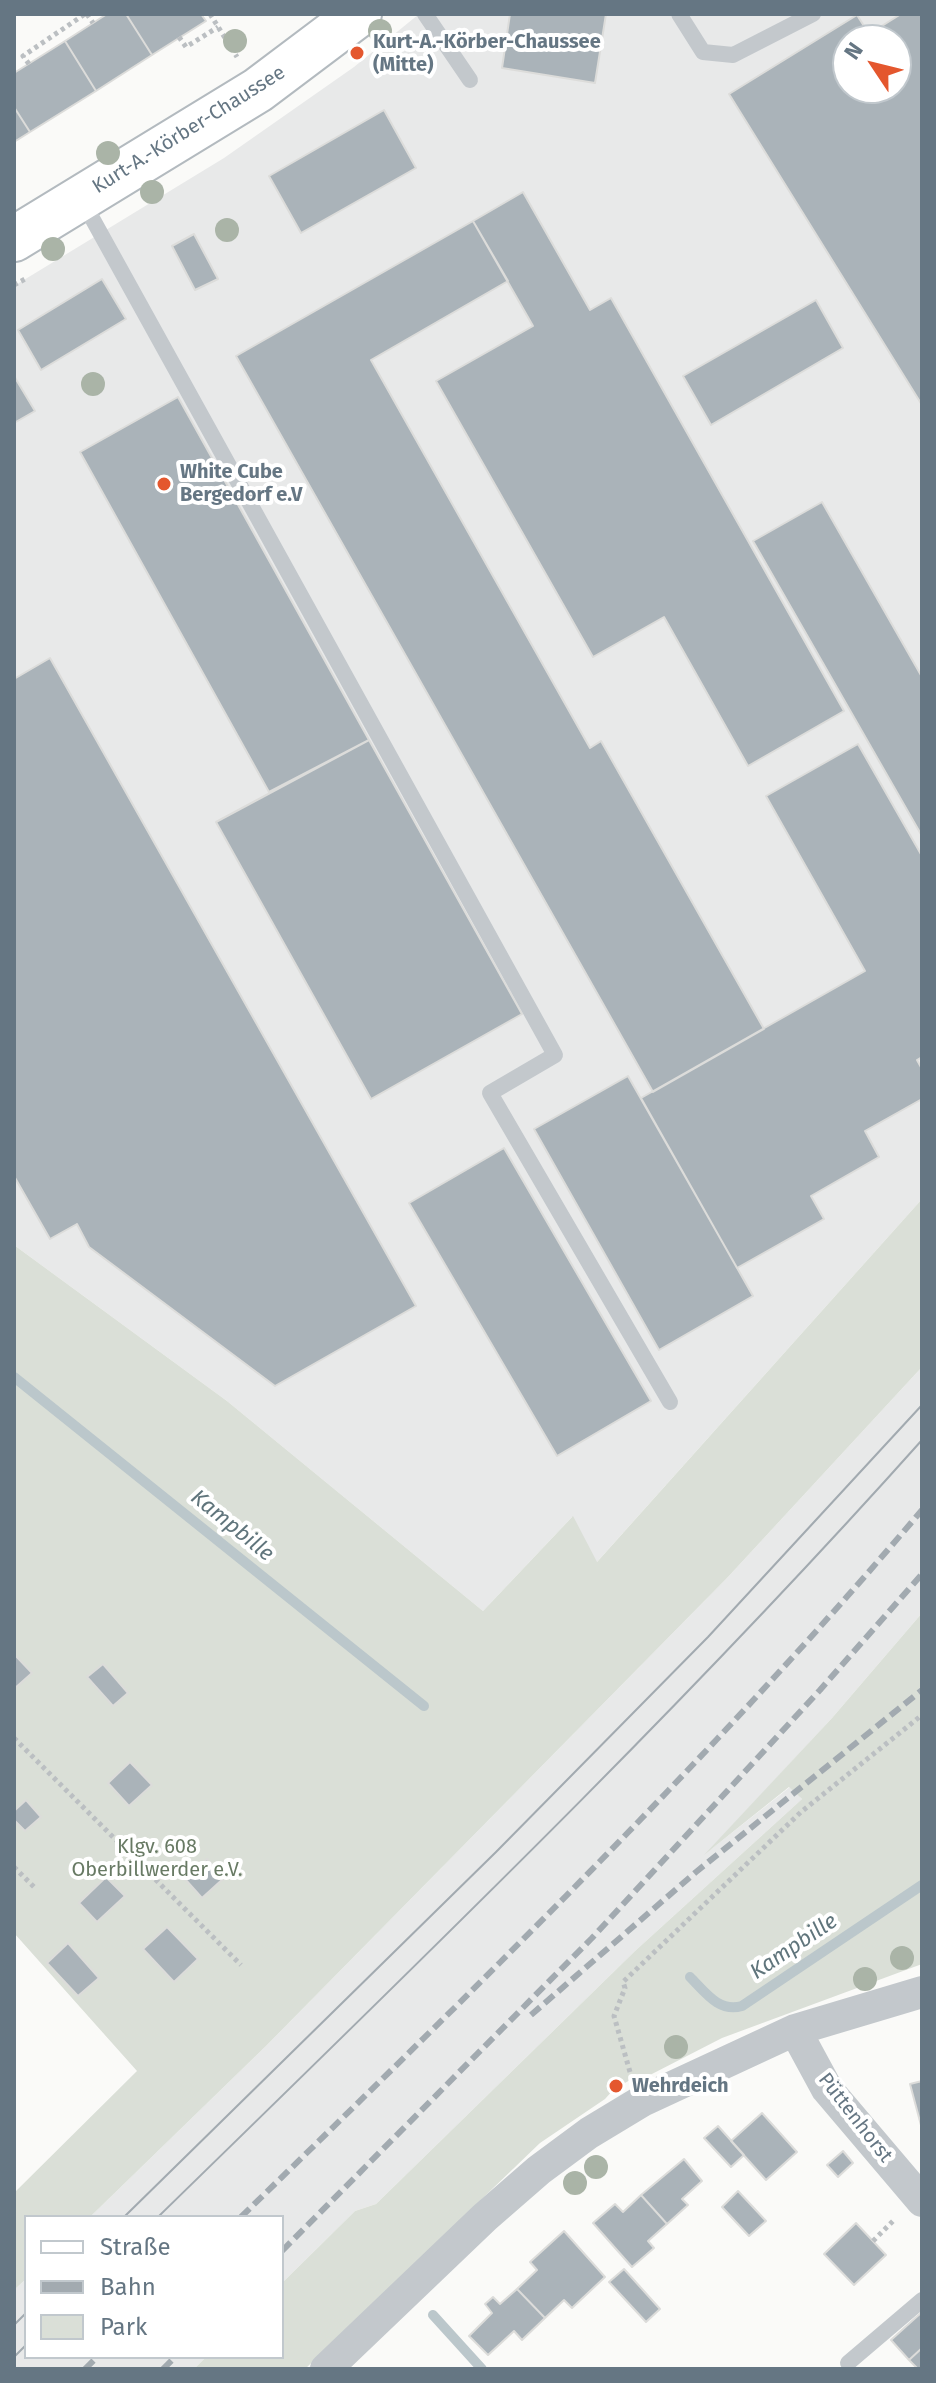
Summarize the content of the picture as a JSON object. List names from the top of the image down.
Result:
{
  "streets": {
    "main road": ["Kurt-A.-Körber-Chaussee"],
    "street": ["Püttenhorst"]
  },
  "water": ["Kampbille"],
  "parks": ["Klgv. 608 Oberbillwerder e.V."],
  "places": ["Kurt-A.-Körber-Chaussee (Mitte)", "White Cube Bergedorf e.V", "Wehrdeich"],
  "legend": ["Straße", "Bahn", "Park"],
  "north": "top left"
}
